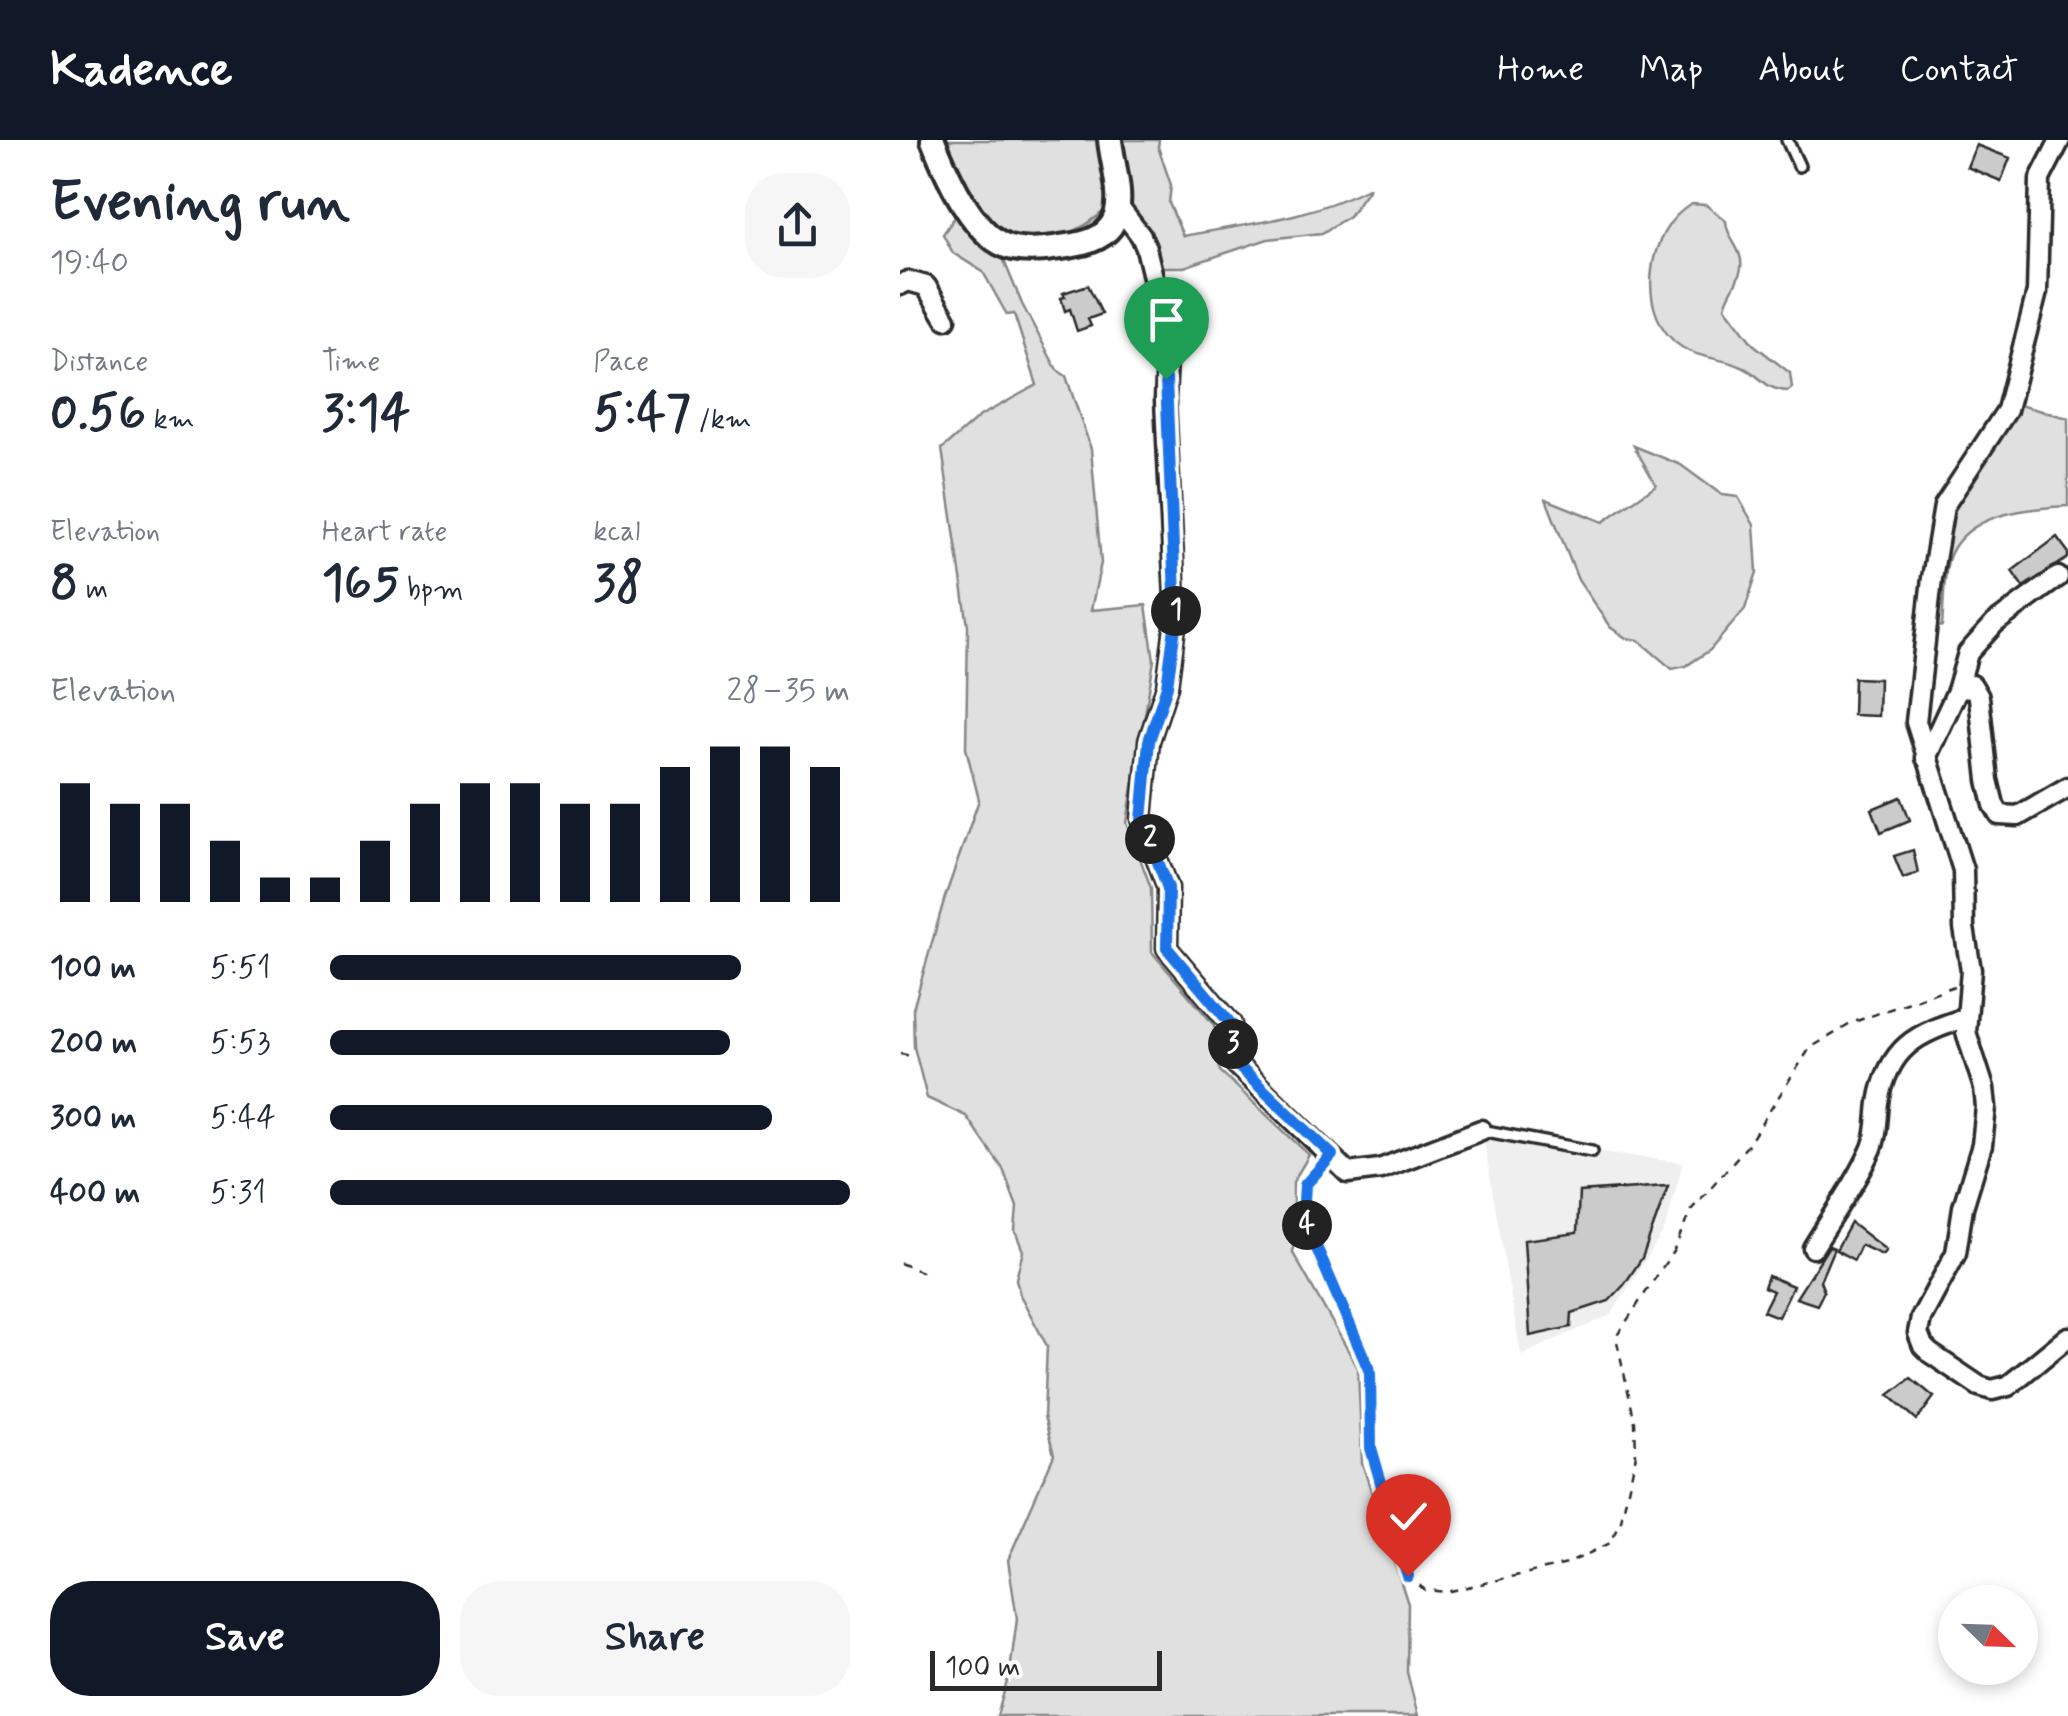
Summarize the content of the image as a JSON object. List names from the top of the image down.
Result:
{
  "scale_bar": "100 m",
  "north": "bottom right",
  "page": {
    "header": "Kadence",
    "nav": [
      "Home",
      "Map",
      "About",
      "Contact"
    ],
    "heading": ["Evening run", "19:40"],
    "stats": [
      ["Distance", "0.56 km"],
      ["Time", "3:14"],
      ["Pace", "5:47 /km"],
      ["Elevation", "8 m"],
      ["Heart rate", "165 bpm"],
      ["kcal", "38"]
    ],
    "pins": [
      "1",
      "2",
      "3",
      "4"
    ],
    "chart": ["Elevation", "28–35 m"],
    "list": [
      {
        "name": "100 m",
        "note": "5:51"
      },
      {
        "name": "200 m",
        "note": "5:53"
      },
      {
        "name": "300 m",
        "note": "5:44"
      },
      {
        "name": "400 m",
        "note": "5:31"
      }
    ],
    "buttons": ["Save", "Share"],
    "scale": "100 m"
  }
}
